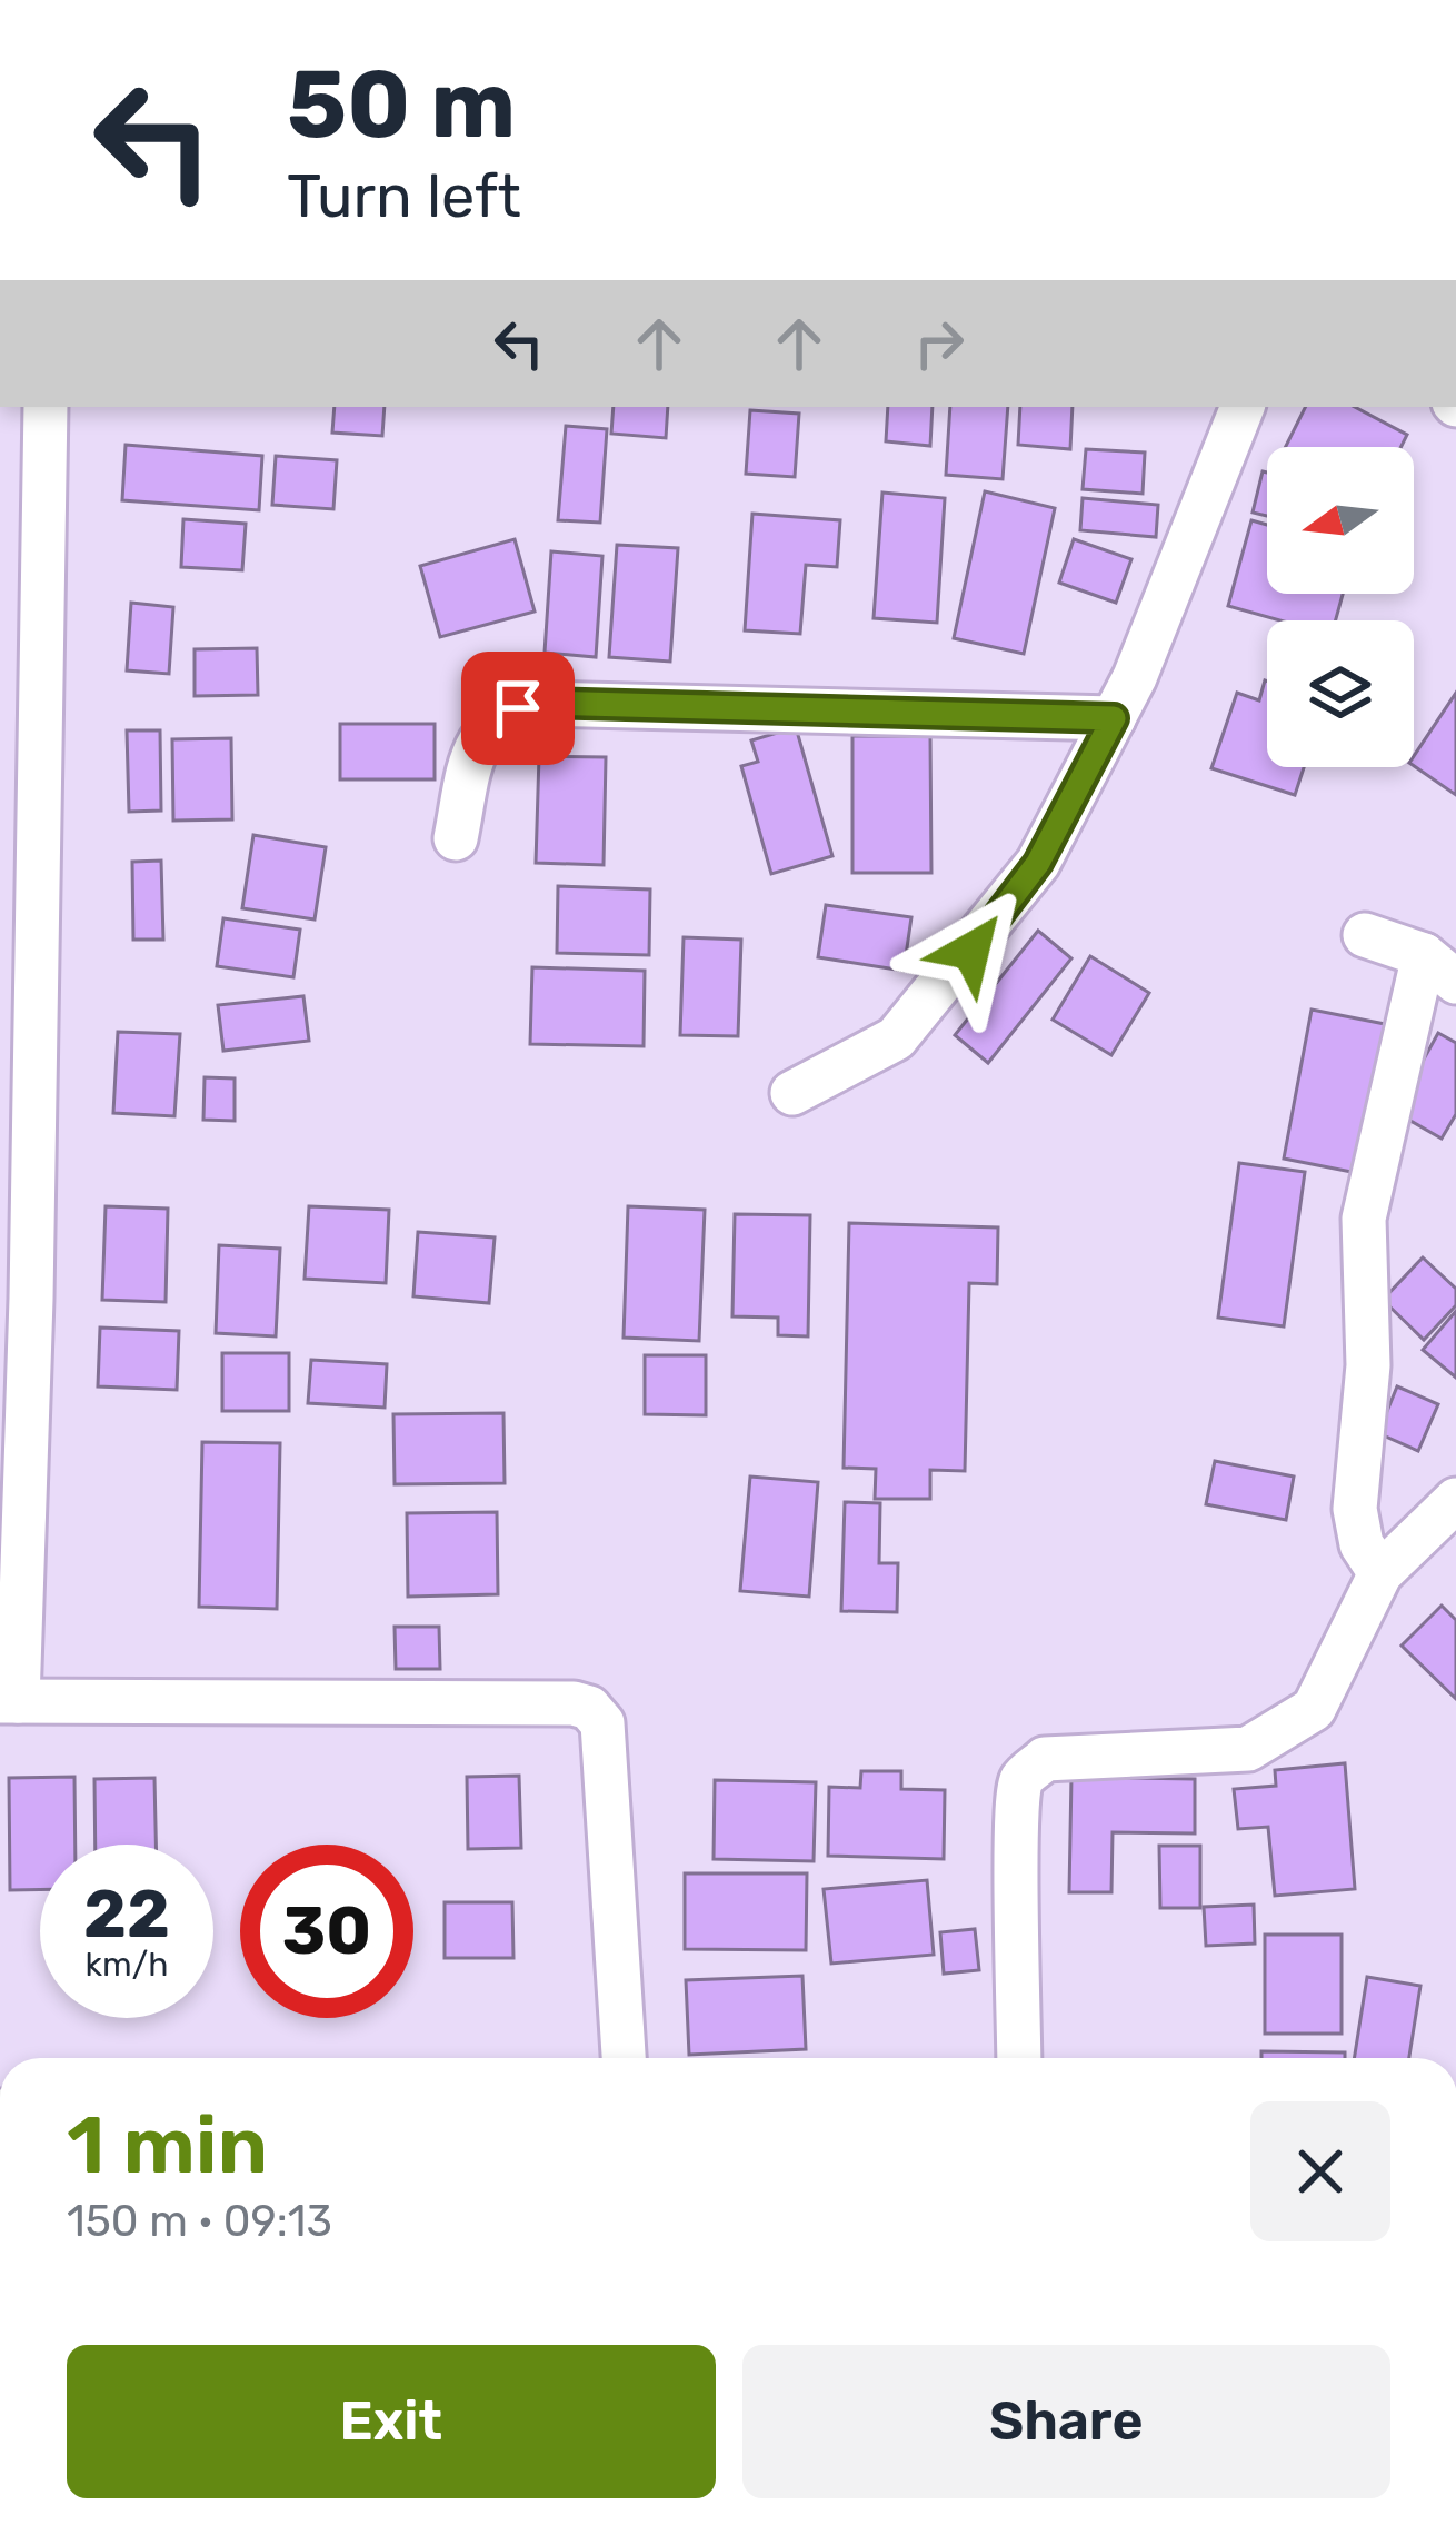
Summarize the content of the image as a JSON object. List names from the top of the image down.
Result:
{
  "north": "left",
  "page": {
    "turn": ["50 m", "Turn left"],
    "speed": "22 km/h",
    "limit": "30",
    "heading": ["1 min", "150 m · 09:13"],
    "buttons": ["Exit", "Share"]
  }
}
